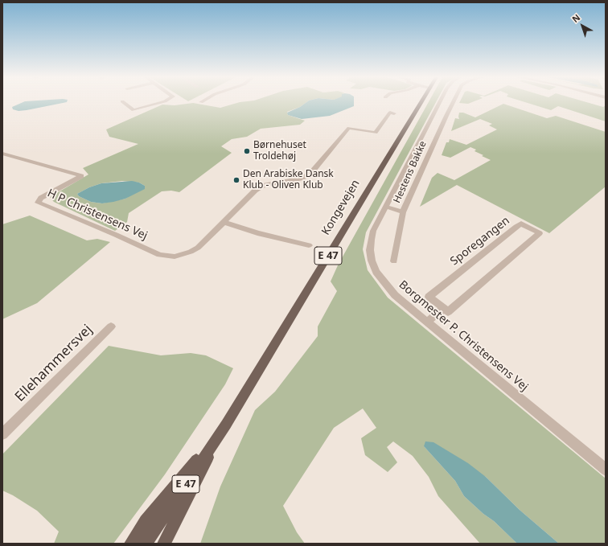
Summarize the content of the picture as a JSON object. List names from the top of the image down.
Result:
{
  "streets": {
    "main road": ["Kongevejen", "E 47"],
    "street": [
      "Hestens Bakke",
      "H P Christensens Vej",
      "Sporegangen",
      "Borgmester P. Christensens Vej",
      "Ellehammersvej"
    ]
  },
  "crossings": [
    ["Hestens Bakke", "Borgmester P. Christensens Vej"],
    ["Sporegangen", "Borgmester P. Christensens Vej"]
  ],
  "places": ["Børnehuset Troldehøj", "Den Arabiske Dansk Klub - Oliven Klub"],
  "north": "top left"
}
